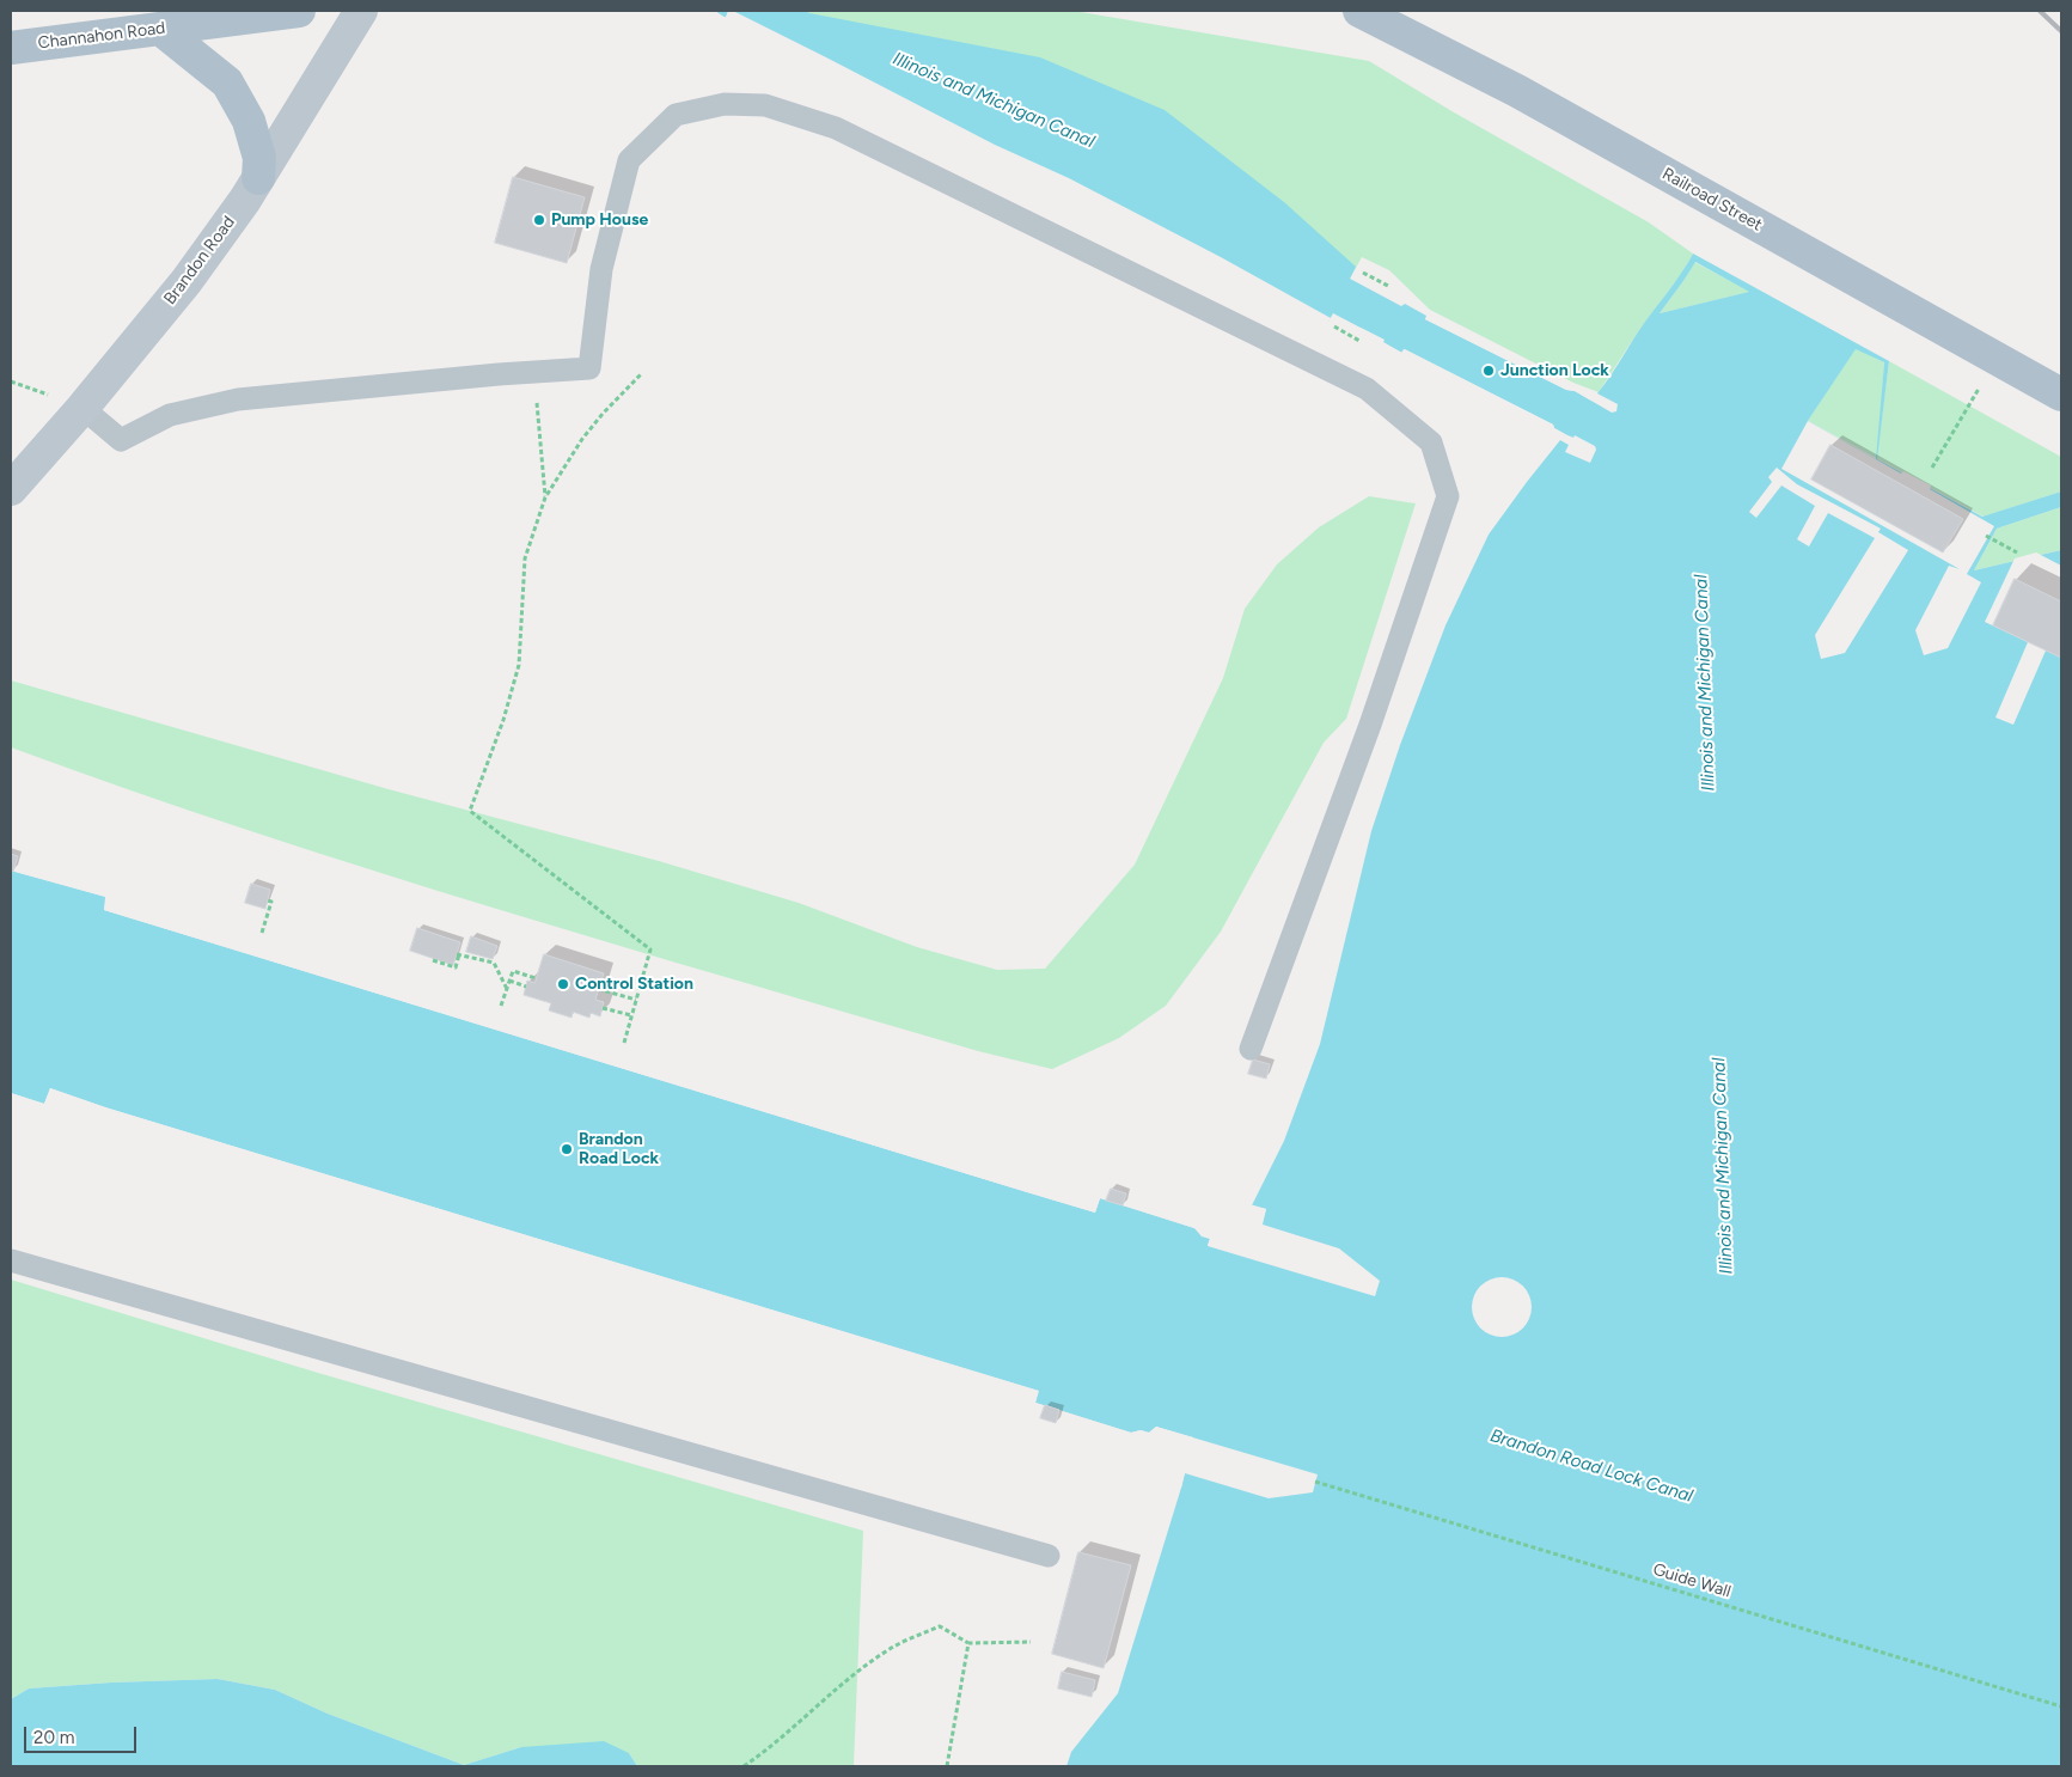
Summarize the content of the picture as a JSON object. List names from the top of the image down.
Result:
{
  "streets": {
    "main road": ["Channahon Road", "Railroad Street"],
    "street": ["Brandon Road"],
    "path": ["Guide Wall"]
  },
  "water": ["Illinois and Michigan Canal", "Brandon Road Lock Canal"],
  "places": [
    "Pump House",
    "Junction Lock",
    "Control Station",
    "Brandon Road Lock"
  ],
  "scale_bar": "20 m"
}
